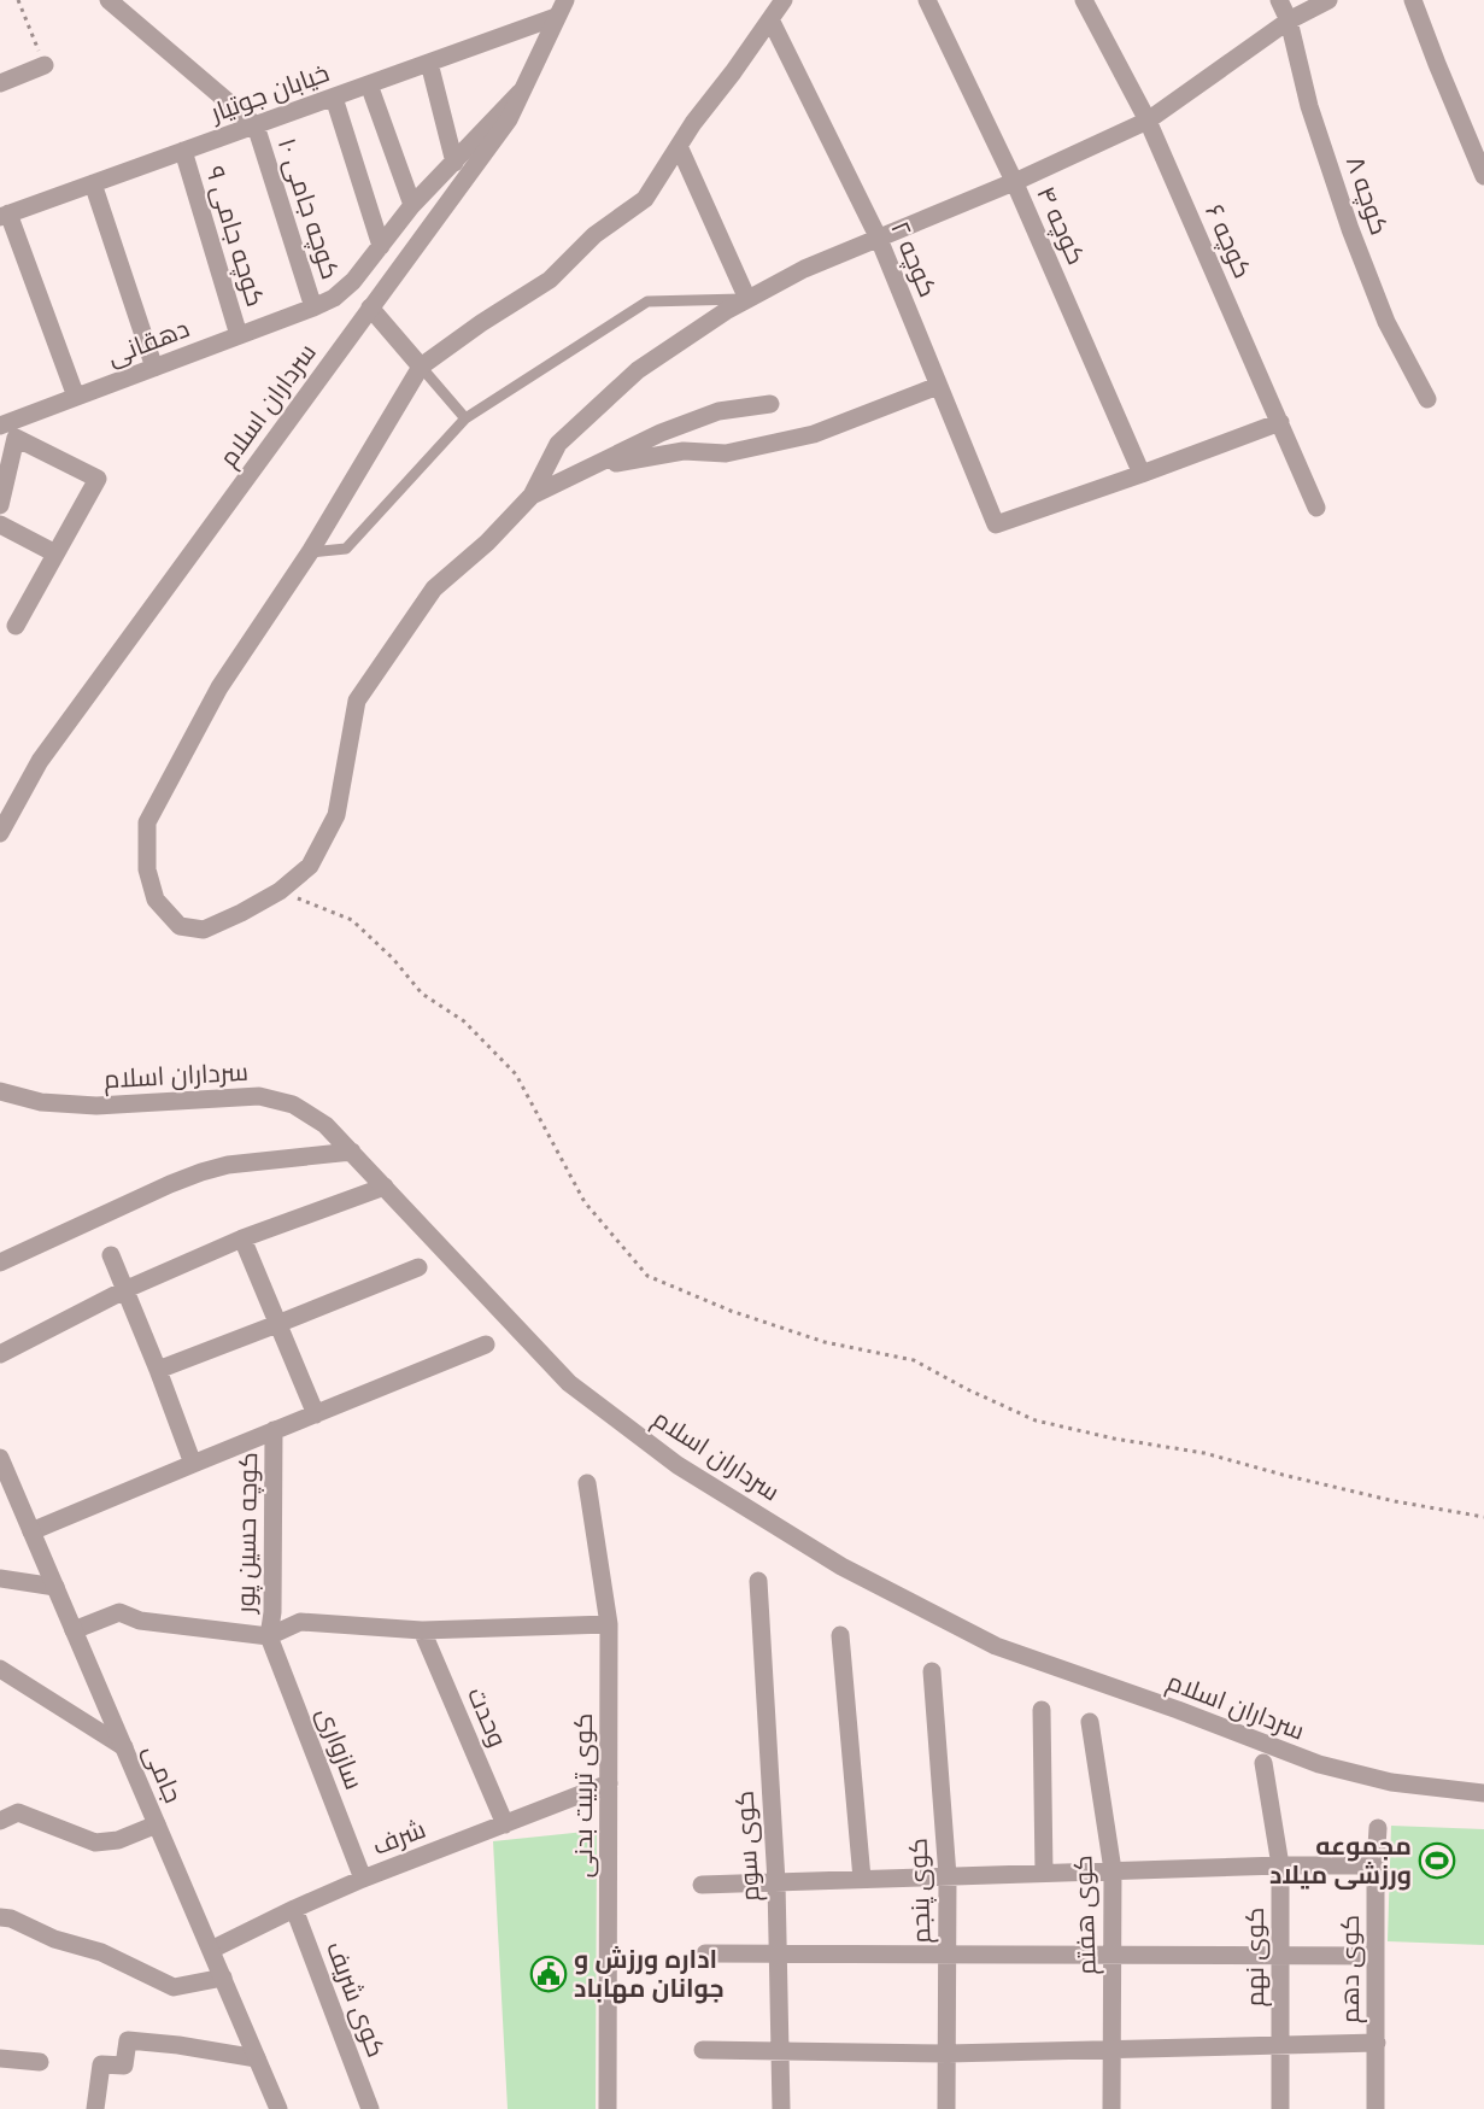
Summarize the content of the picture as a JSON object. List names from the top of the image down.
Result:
{
  "streets": {
    "street": [
      "خیابان جوتیار",
      "کوچه ۸",
      "کوچه جامی ۱۰",
      "کوچه ۴",
      "کوچه جامی ۹",
      "کوچه ۶",
      "کوچه ۲",
      "دهقانی",
      "سرداران اسلام",
      "کوچه حسین پور",
      "وحدت",
      "سازواری",
      "جامی",
      "کوی تربیت بدنی",
      "شرف",
      "کوی سوم",
      "کوی پنجم",
      "کوی هفتم",
      "کوی نهم",
      "کوی دهم",
      "کوی شریف"
    ]
  },
  "crossings": [
    ["خیابان جوتیار", "کوچه جامی ۱۰"],
    ["خیابان جوتیار", "کوچه جامی ۹"],
    ["خیابان جوتیار", "سرداران اسلام"],
    ["کوچه جامی ۱۰", "دهقانی"],
    ["کوچه ۴", "کوچه ۲"],
    ["کوچه جامی ۹", "دهقانی"],
    ["دهقانی", "سرداران اسلام"],
    ["کوچه حسین پور", "سازواری"],
    ["کوچه حسین پور", "جامی"],
    ["وحدت", "شرف"],
    ["سازواری", "شرف"],
    ["جامی", "شرف"],
    ["کوی تربیت بدنی", "شرف"],
    ["شرف", "کوی شریف"]
  ],
  "places": {
    "sports": ["مجموعه ورزشی میلاد"],
    "public building": ["اداره ورزش و جوانان مهاباد"]
  }
}
